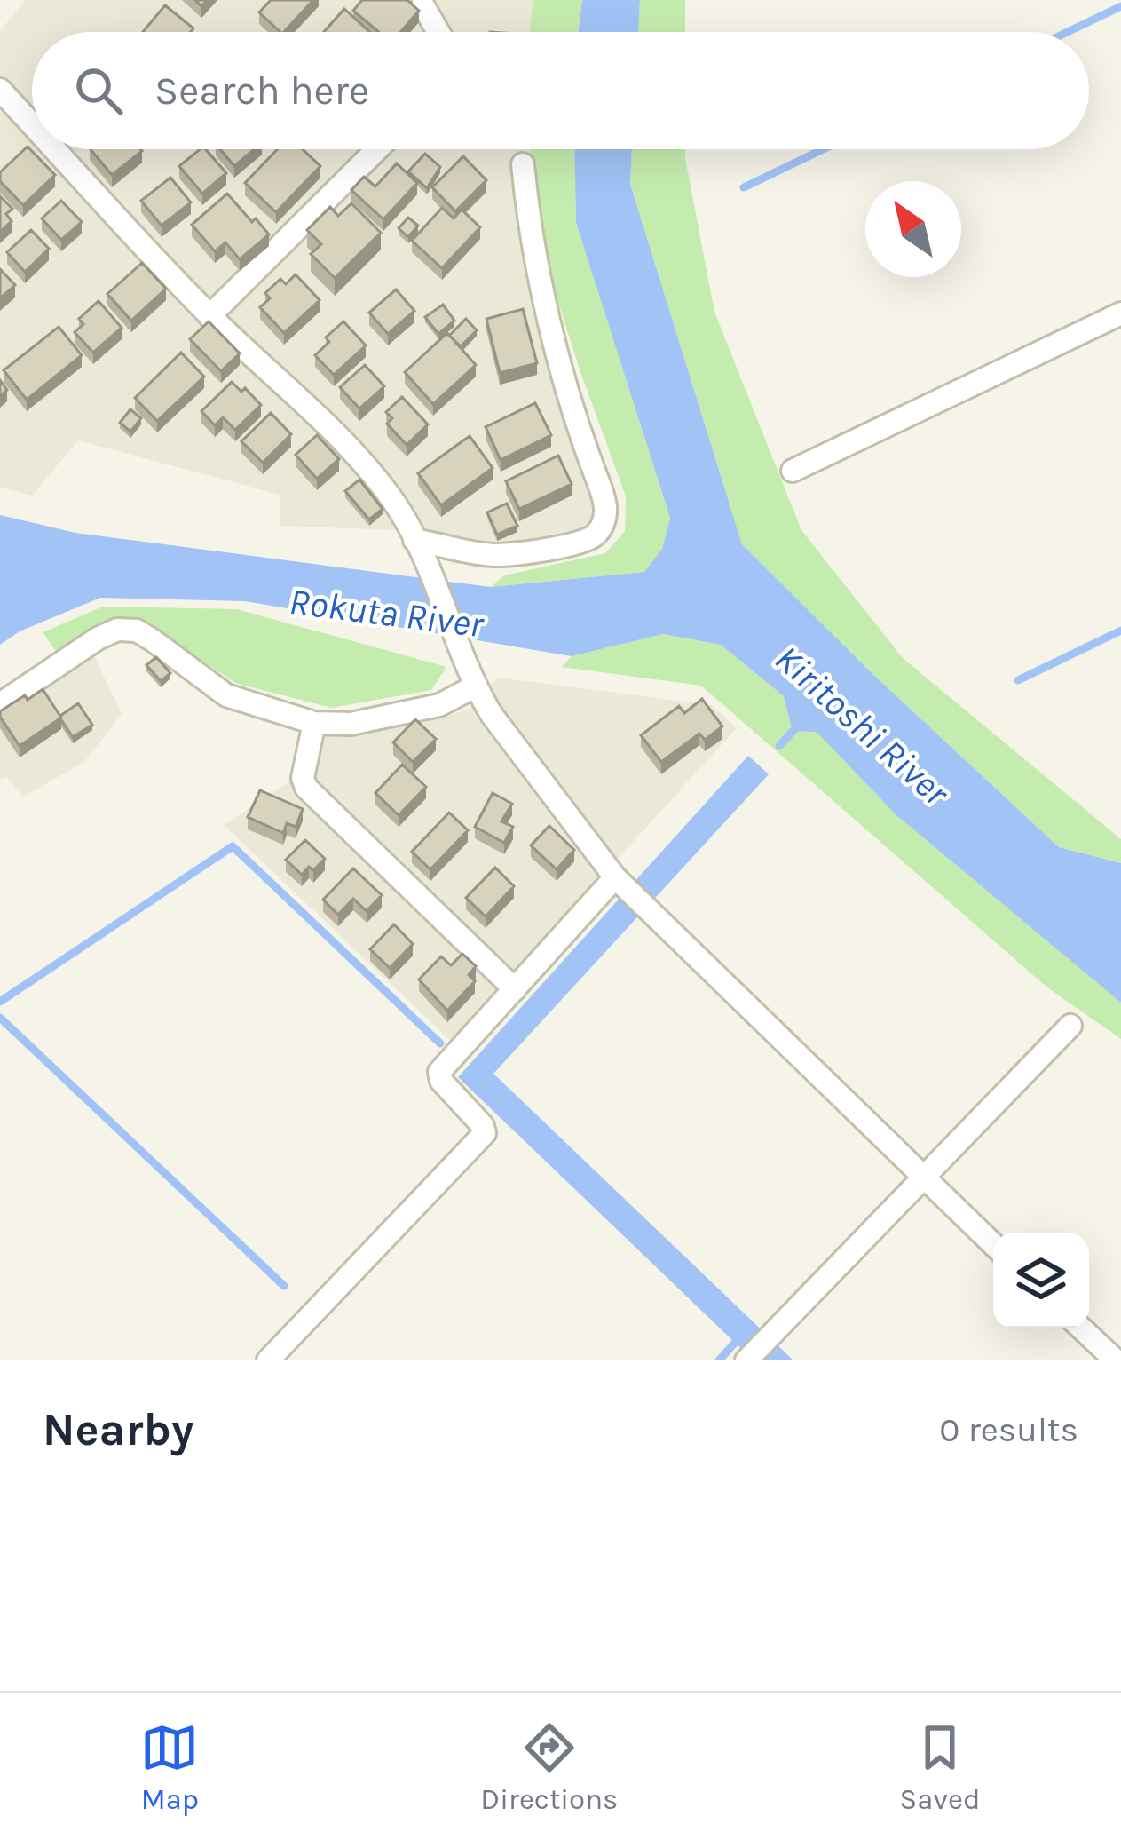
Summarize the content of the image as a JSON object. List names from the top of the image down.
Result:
{
  "water": ["Rokuta River", "Kiritoshi River"],
  "north": "top left",
  "page": {
    "search": "Search here",
    "heading": ["Nearby", "0 results"],
    "nav": ["Map", "Directions", "Saved"]
  }
}
